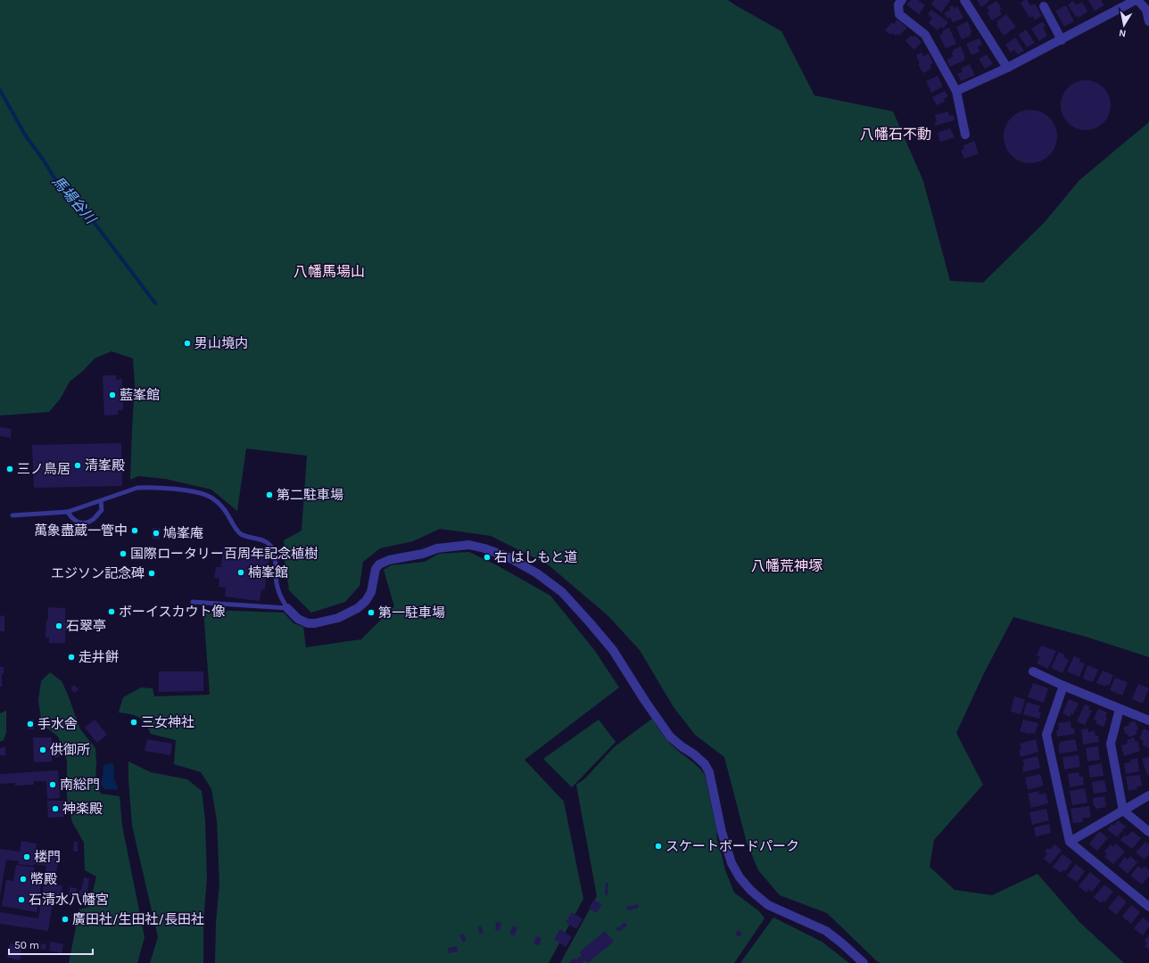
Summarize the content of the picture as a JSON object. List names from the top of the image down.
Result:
{
  "districts": ["八幡石不動", "八幡馬場山", "八幡荒神塚"],
  "water": ["馬場谷川"],
  "places": [
    "男山境内",
    "藍峯館",
    "清峯殿",
    "三ノ鳥居",
    "第二駐車場",
    "萬象盡蔵一管中",
    "鳩峯庵",
    "国際ロータリー百周年記念植樹",
    "右 はしもと道",
    "楠峯館",
    "エジソン記念碑",
    "ボーイスカウト像",
    "第一駐車場",
    "石翠亭",
    "走井餅",
    "三女神社",
    "手水舎",
    "供御所",
    "南総門",
    "神楽殿",
    "スケートボードパーク",
    "楼門",
    "幣殿",
    "石清水八幡宮",
    "廣田社/生田社/長田社"
  ],
  "scale_bar": "50 m",
  "north": "bottom"
}
